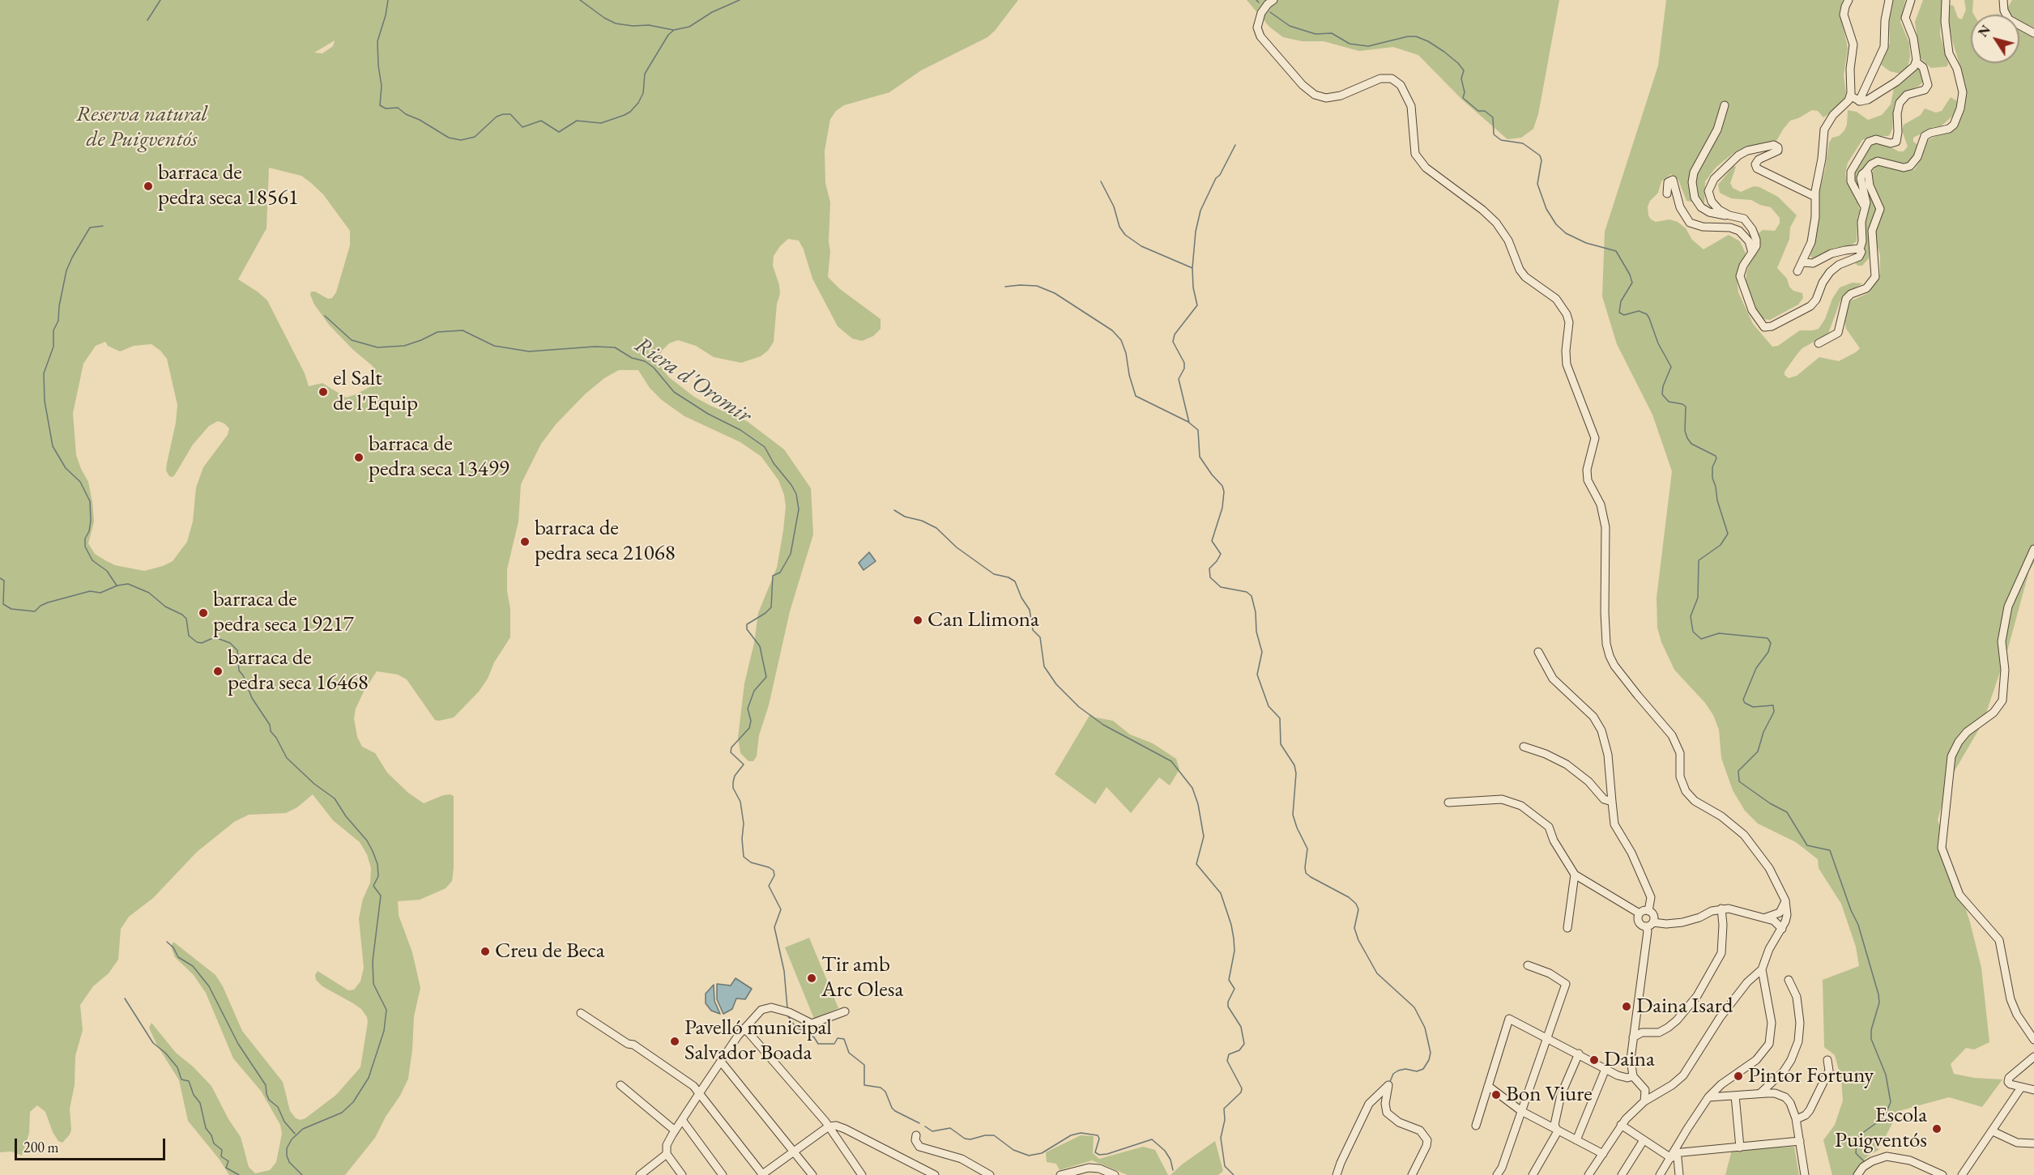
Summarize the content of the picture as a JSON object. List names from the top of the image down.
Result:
{
  "water": ["Riera d'Oromir"],
  "parks": ["Reserva natural de Puigventós"],
  "places": [
    "barraca de pedra seca 18561",
    "el Salt de l'Equip",
    "barraca de pedra seca 13499",
    "barraca de pedra seca 21068",
    "barraca de pedra seca 19217",
    "Can Llimona",
    "barraca de pedra seca 16468",
    "Creu de Beca",
    "Tir amb Arc Olesa",
    "Daina Isard",
    "Pavelló municipal Salvador Boada",
    "Daina",
    "Pintor Fortuny",
    "Bon Viure",
    "Escola Puigventós"
  ],
  "scale_bar": "200 m",
  "north": "top left"
}
